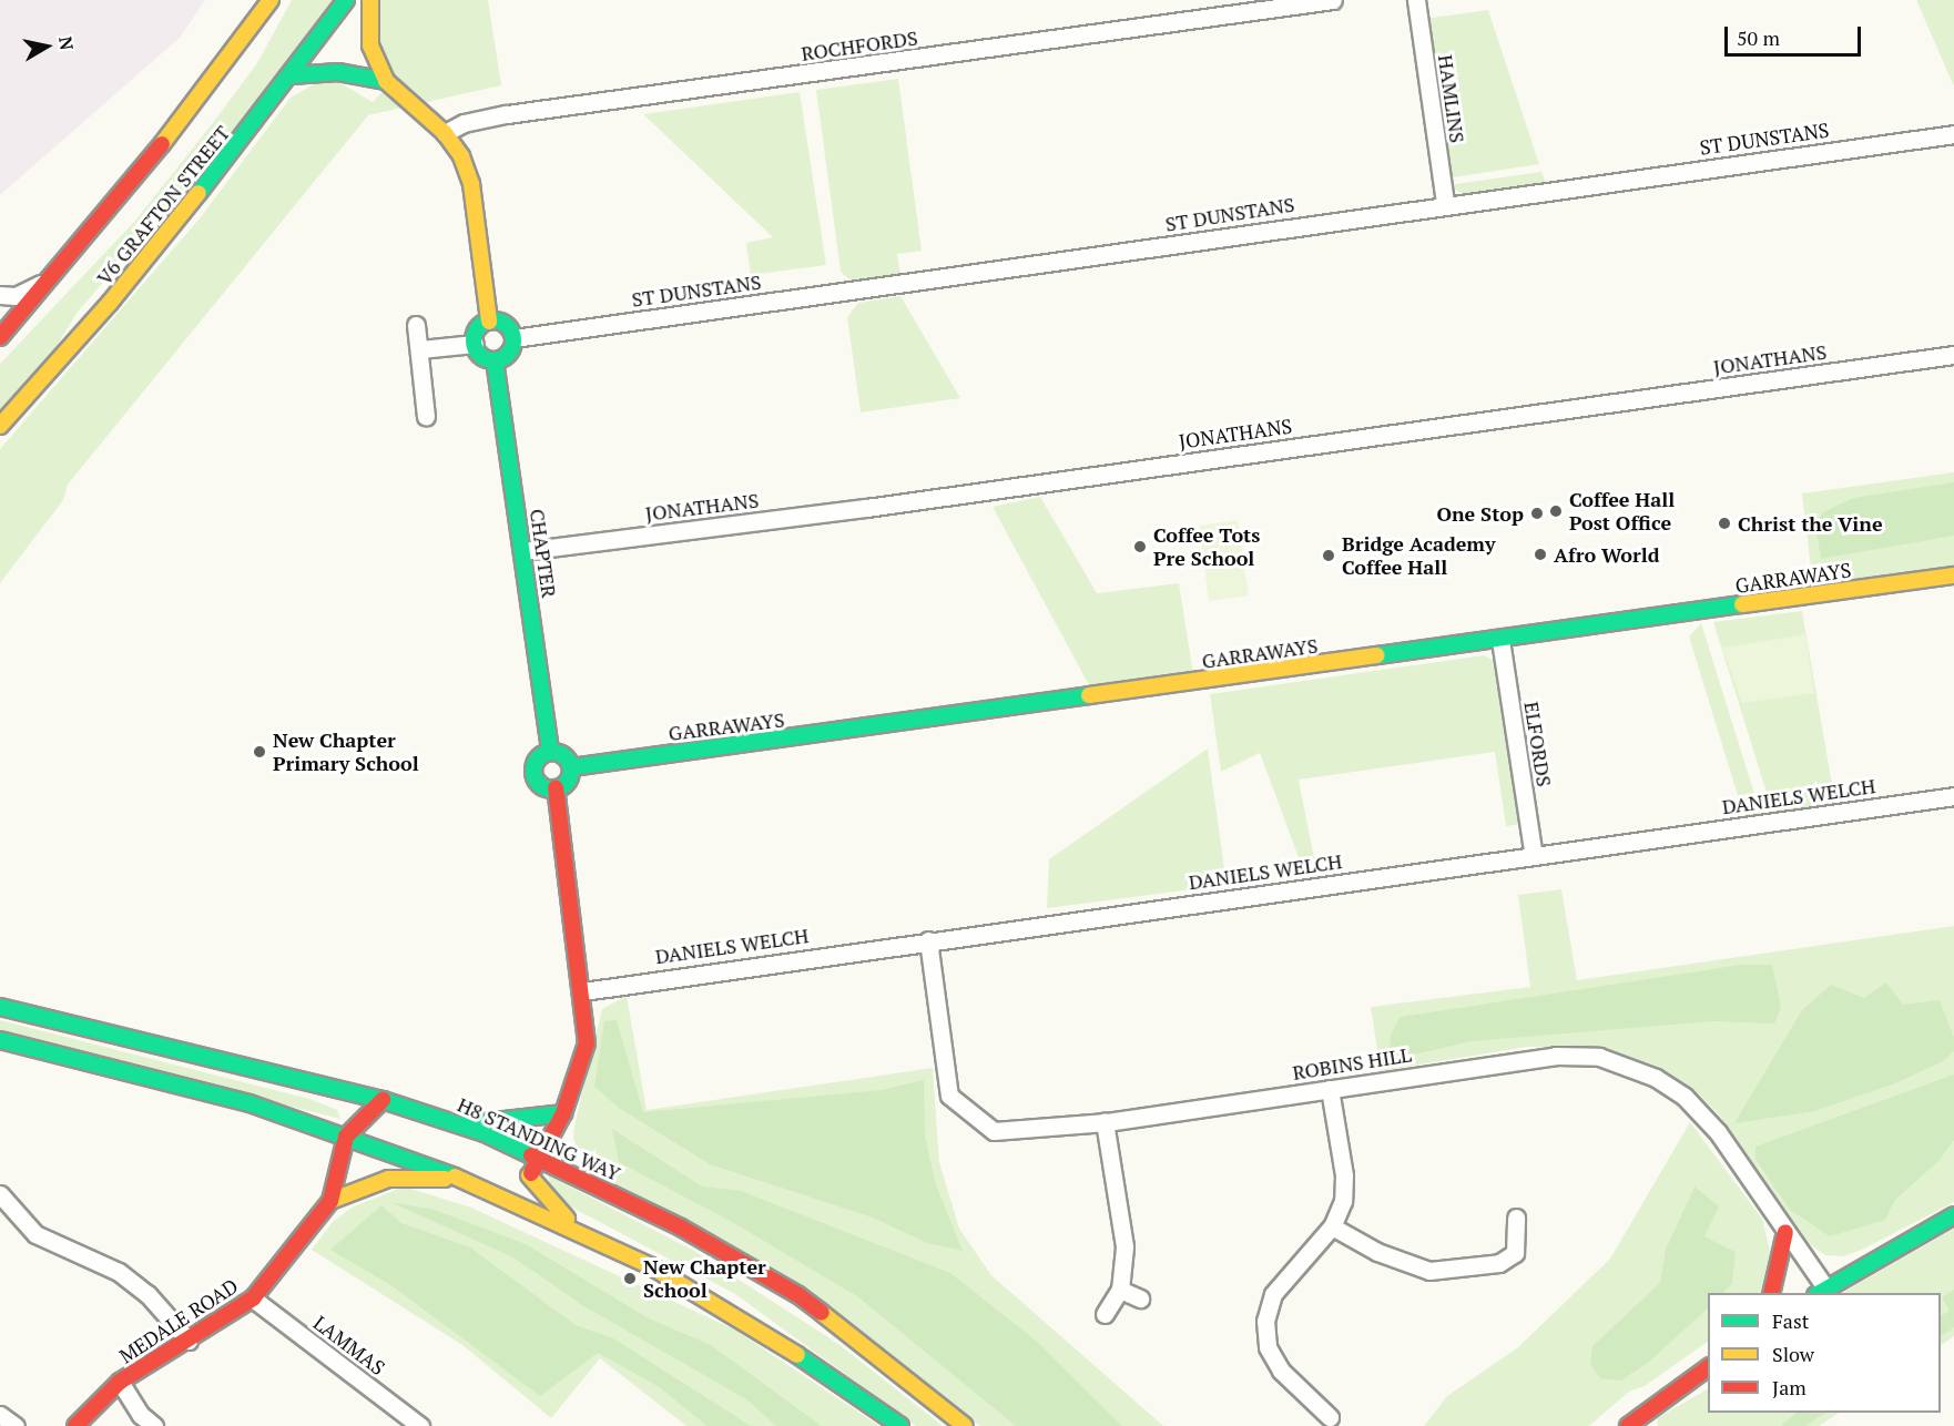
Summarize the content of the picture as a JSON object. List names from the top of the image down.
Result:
{
  "streets": {
    "main road": [
      "V6 GRAFTON STREET",
      "CHAPTER",
      "GARRAWAYS",
      "H8 STANDING WAY",
      "MEDALE ROAD"
    ],
    "street": [
      "ROCHFORDS",
      "HAMLINS",
      "ST DUNSTANS",
      "JONATHANS",
      "ELFORDS",
      "DANIELS WELCH",
      "ROBINS HILL",
      "LAMMAS"
    ]
  },
  "crossings": [
    ["HAMLINS", "ST DUNSTANS"],
    ["ST DUNSTANS", "CHAPTER"],
    ["JONATHANS", "CHAPTER"],
    ["CHAPTER", "GARRAWAYS"],
    ["GARRAWAYS", "ELFORDS"],
    ["ELFORDS", "DANIELS WELCH"],
    ["DANIELS WELCH", "ROBINS HILL"],
    ["MEDALE ROAD", "LAMMAS"]
  ],
  "places": [
    "Coffee Hall Post Office",
    "One Stop",
    "Christ the Vine",
    "Coffee Tots Pre School",
    "Afro World",
    "Bridge Academy Coffee Hall",
    "New Chapter Primary School",
    "New Chapter School"
  ],
  "legend": ["Fast", "Slow", "Jam"],
  "scale_bar": "50 m",
  "north": "right"
}
